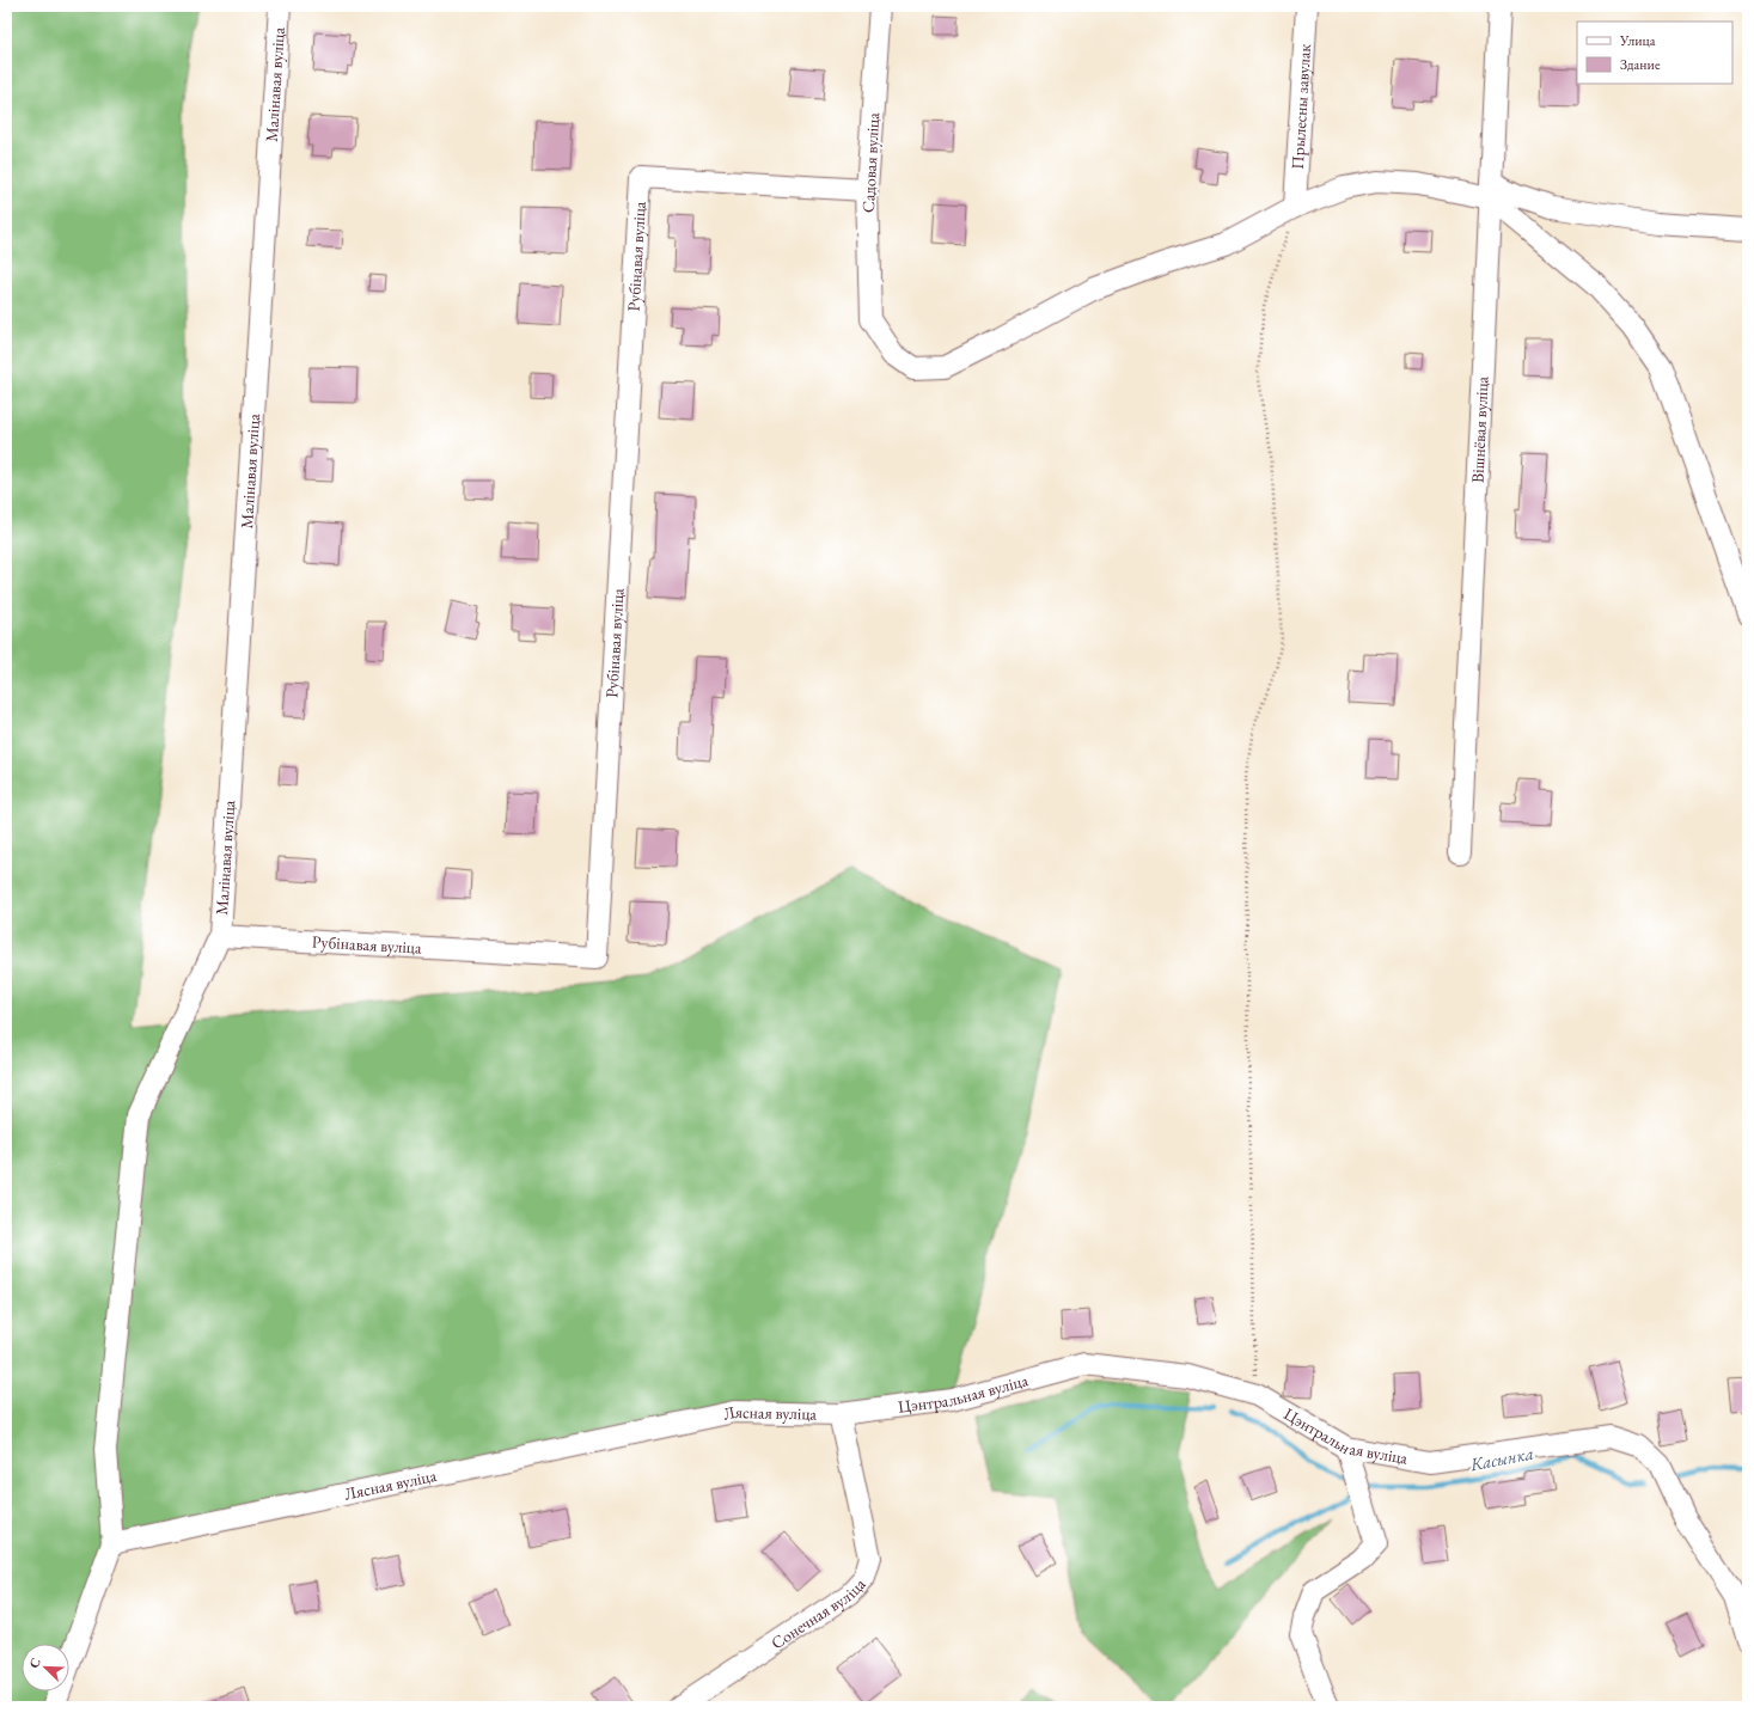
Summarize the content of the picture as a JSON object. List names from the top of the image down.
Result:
{
  "streets": {
    "street": [
      "Малінавая вуліца",
      "Прылесны завулак",
      "Садовая вуліца",
      "Рубінавая вуліца",
      "Вішнёвая вуліца",
      "Цэнтральная вуліца",
      "Лясная вуліца",
      "Сонечная вуліца"
    ]
  },
  "crossings": [
    ["Малінавая вуліца", "Рубінавая вуліца"],
    ["Прылесны завулак", "Садовая вуліца"],
    ["Садовая вуліца", "Рубінавая вуліца"],
    ["Цэнтральная вуліца", "Лясная вуліца"],
    ["Цэнтральная вуліца", "Сонечная вуліца"],
    ["Лясная вуліца", "Сонечная вуліца"]
  ],
  "water": ["Касынка"],
  "legend": ["Улица", "Здание"],
  "north": "top left"
}
